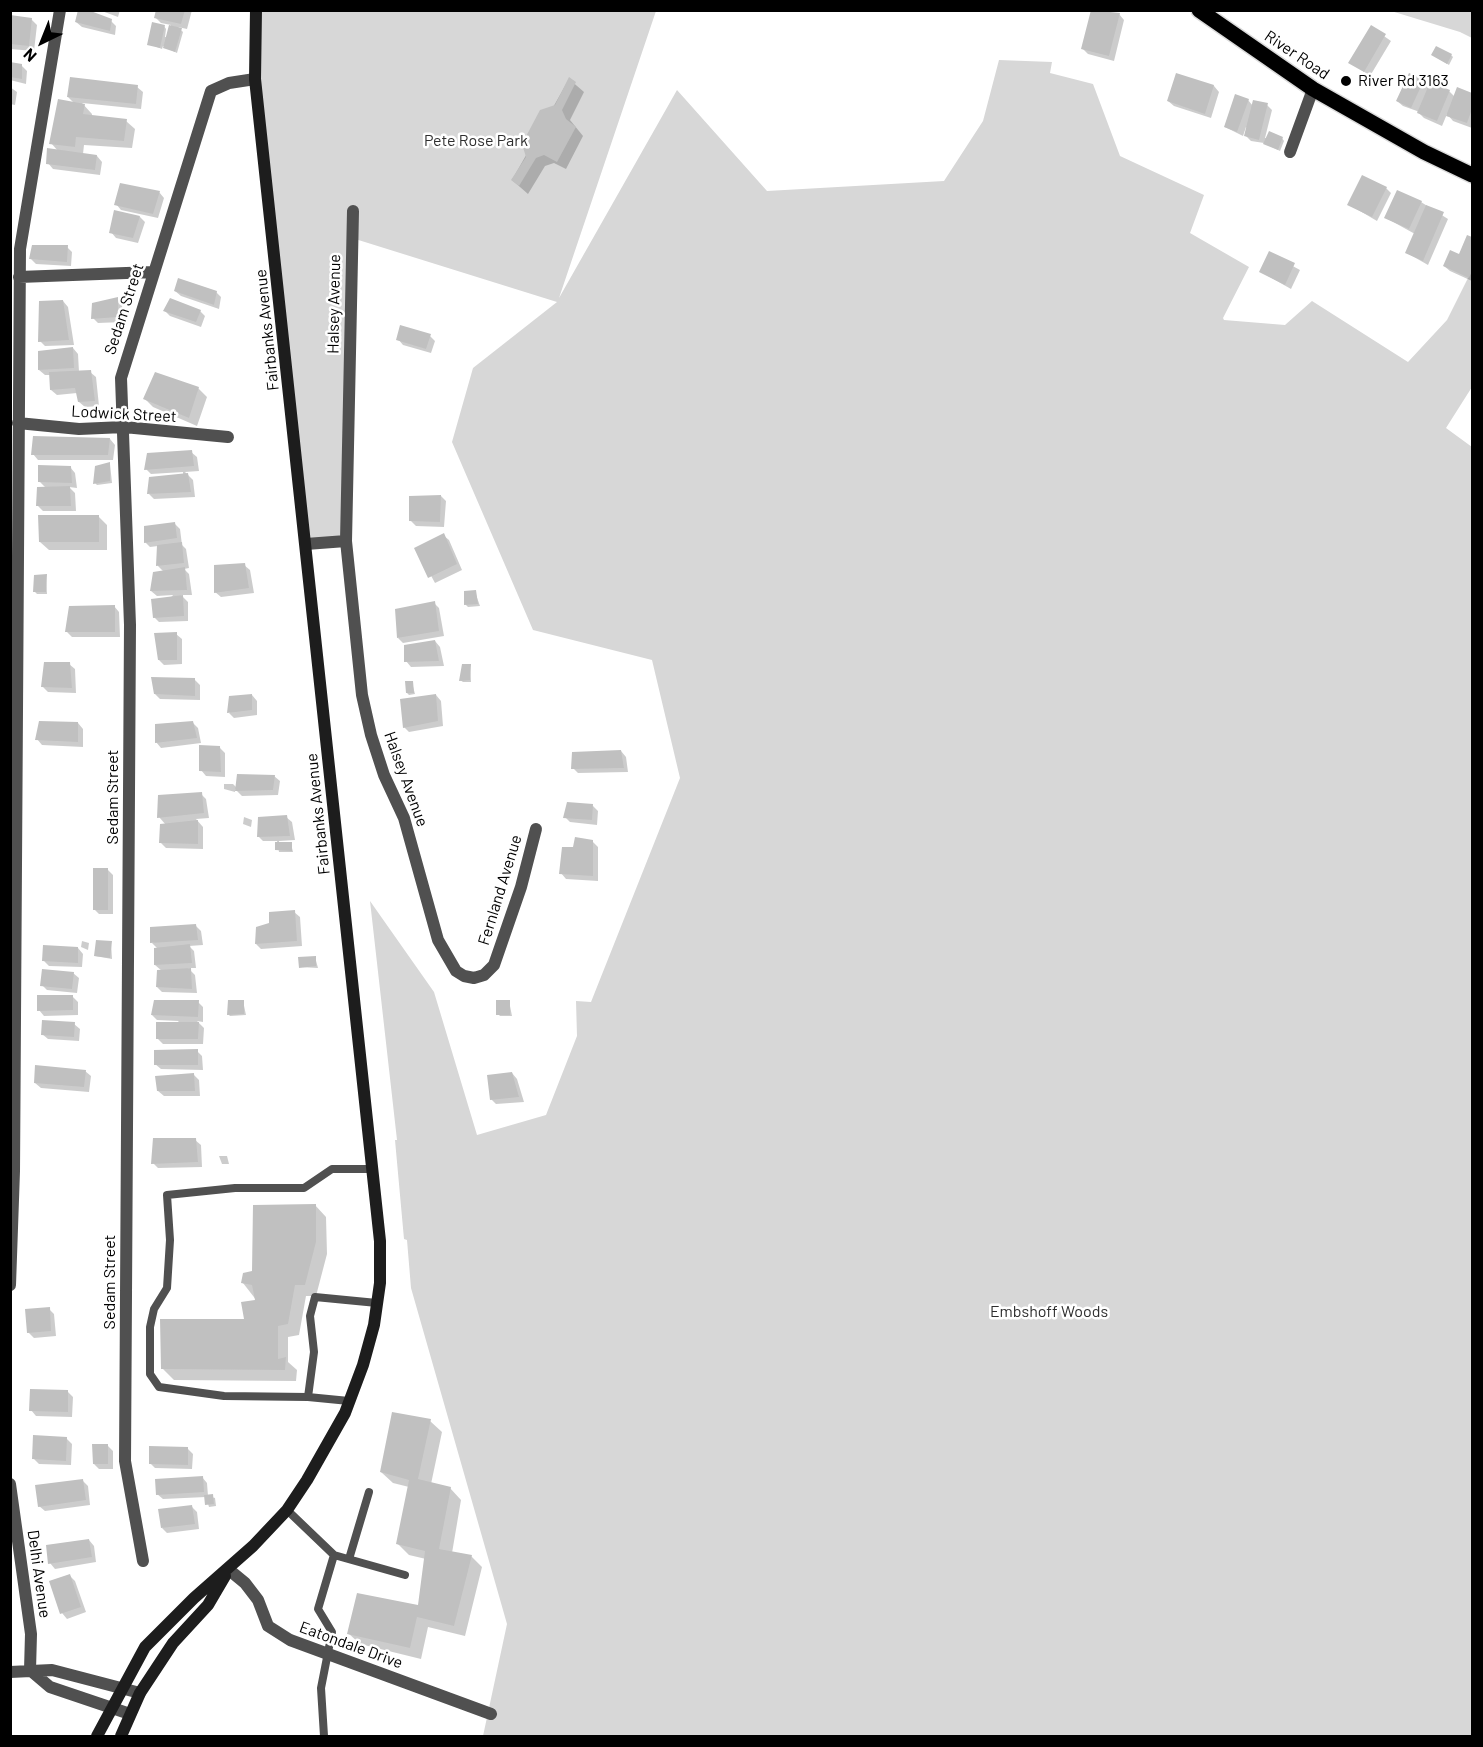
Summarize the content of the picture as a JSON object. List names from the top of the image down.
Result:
{
  "streets": {
    "main road": ["River Road"],
    "street": [
      "Halsey Avenue",
      "Sedam Street",
      "Fairbanks Avenue",
      "Lodwick Street",
      "Fernland Avenue",
      "Delhi Avenue",
      "Eatondale Drive"
    ]
  },
  "crossings": [
    ["Halsey Avenue", "Fernland Avenue"],
    ["Sedam Street", "Fairbanks Avenue"],
    ["Sedam Street", "Lodwick Street"],
    ["Fairbanks Avenue", "Eatondale Drive"]
  ],
  "parks": ["Pete Rose Park", "Embshoff Woods"],
  "places": ["River Rd 3163"],
  "north": "bottom left"
}
